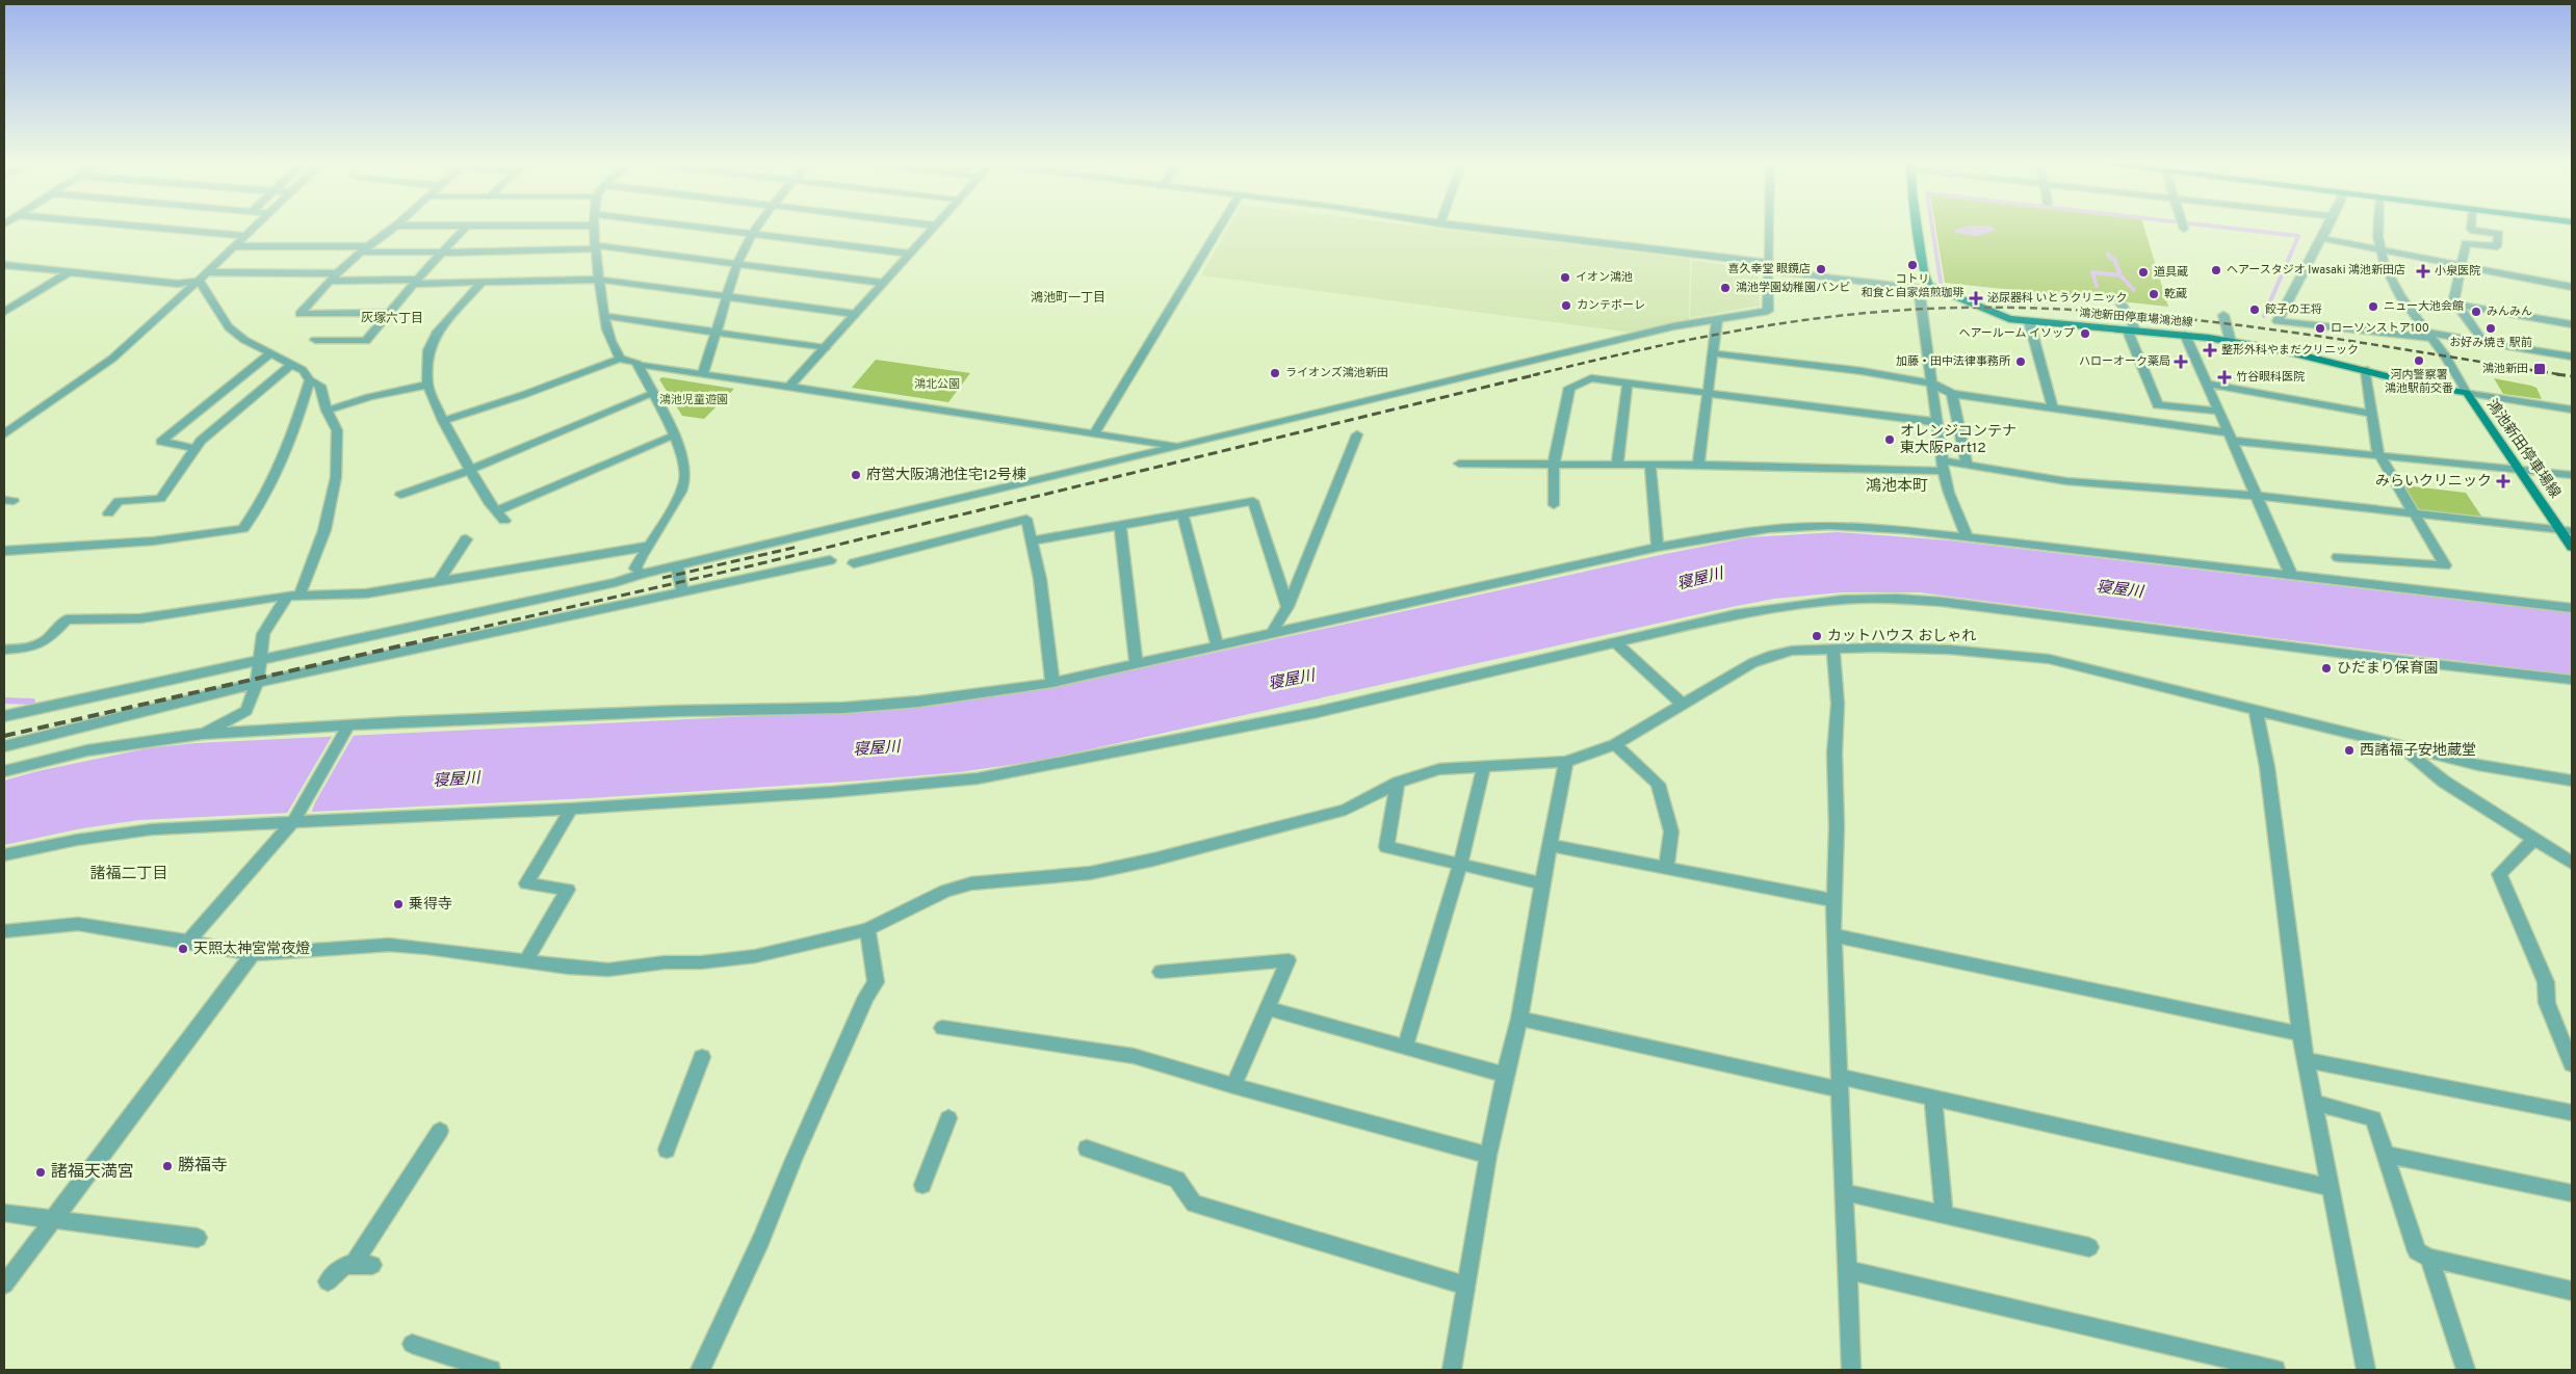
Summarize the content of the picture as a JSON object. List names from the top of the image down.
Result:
{
  "streets": {
    "main road": ["鴻池新田停車場鴻池線", "鴻池新田停車場線"]
  },
  "crossings": [
    ["鴻池新田停車場鴻池線", "鴻池新田停車場線"]
  ],
  "districts": [
    "鴻池町一丁目",
    "灰塚六丁目",
    "鴻池本町",
    "諸福二丁目"
  ],
  "water": ["寝屋川"],
  "parks": ["鴻北公園", "鴻池児童遊園"],
  "places": {
    "other": [
      "コトリ 和食と自家焙煎珈琲",
      "喜久幸堂 眼鏡店",
      "ヘアースタジオ Iwasaki 鴻池新田店",
      "道具蔵",
      "イオン鴻池",
      "鴻池学園幼稚園バンビ",
      "乾蔵",
      "カンテボーレ",
      "ニュー大池会館",
      "餃子の王将",
      "みんみん",
      "ローソンストア100",
      "お好み焼き 駅前",
      "ヘアールーム イソップ",
      "河内警察署 鴻池駅前交番",
      "加藤・田中法律事務所",
      "ライオンズ鴻池新田",
      "オレンジコンテナ 東大阪Part12",
      "府営大阪鴻池住宅12号棟",
      "カットハウス おしゃれ",
      "ひだまり保育園",
      "西諸福子安地蔵堂",
      "乗得寺",
      "天照太神宮常夜燈",
      "勝福寺",
      "諸福天満宮"
    ],
    "health": [
      "小泉医院",
      "泌尿器科 いとうクリニック",
      "整形外科やまだクリニック",
      "ハローオーク薬局",
      "竹谷眼科医院",
      "みらいクリニック"
    ],
    "transit": ["鴻池新田"]
  }
}
